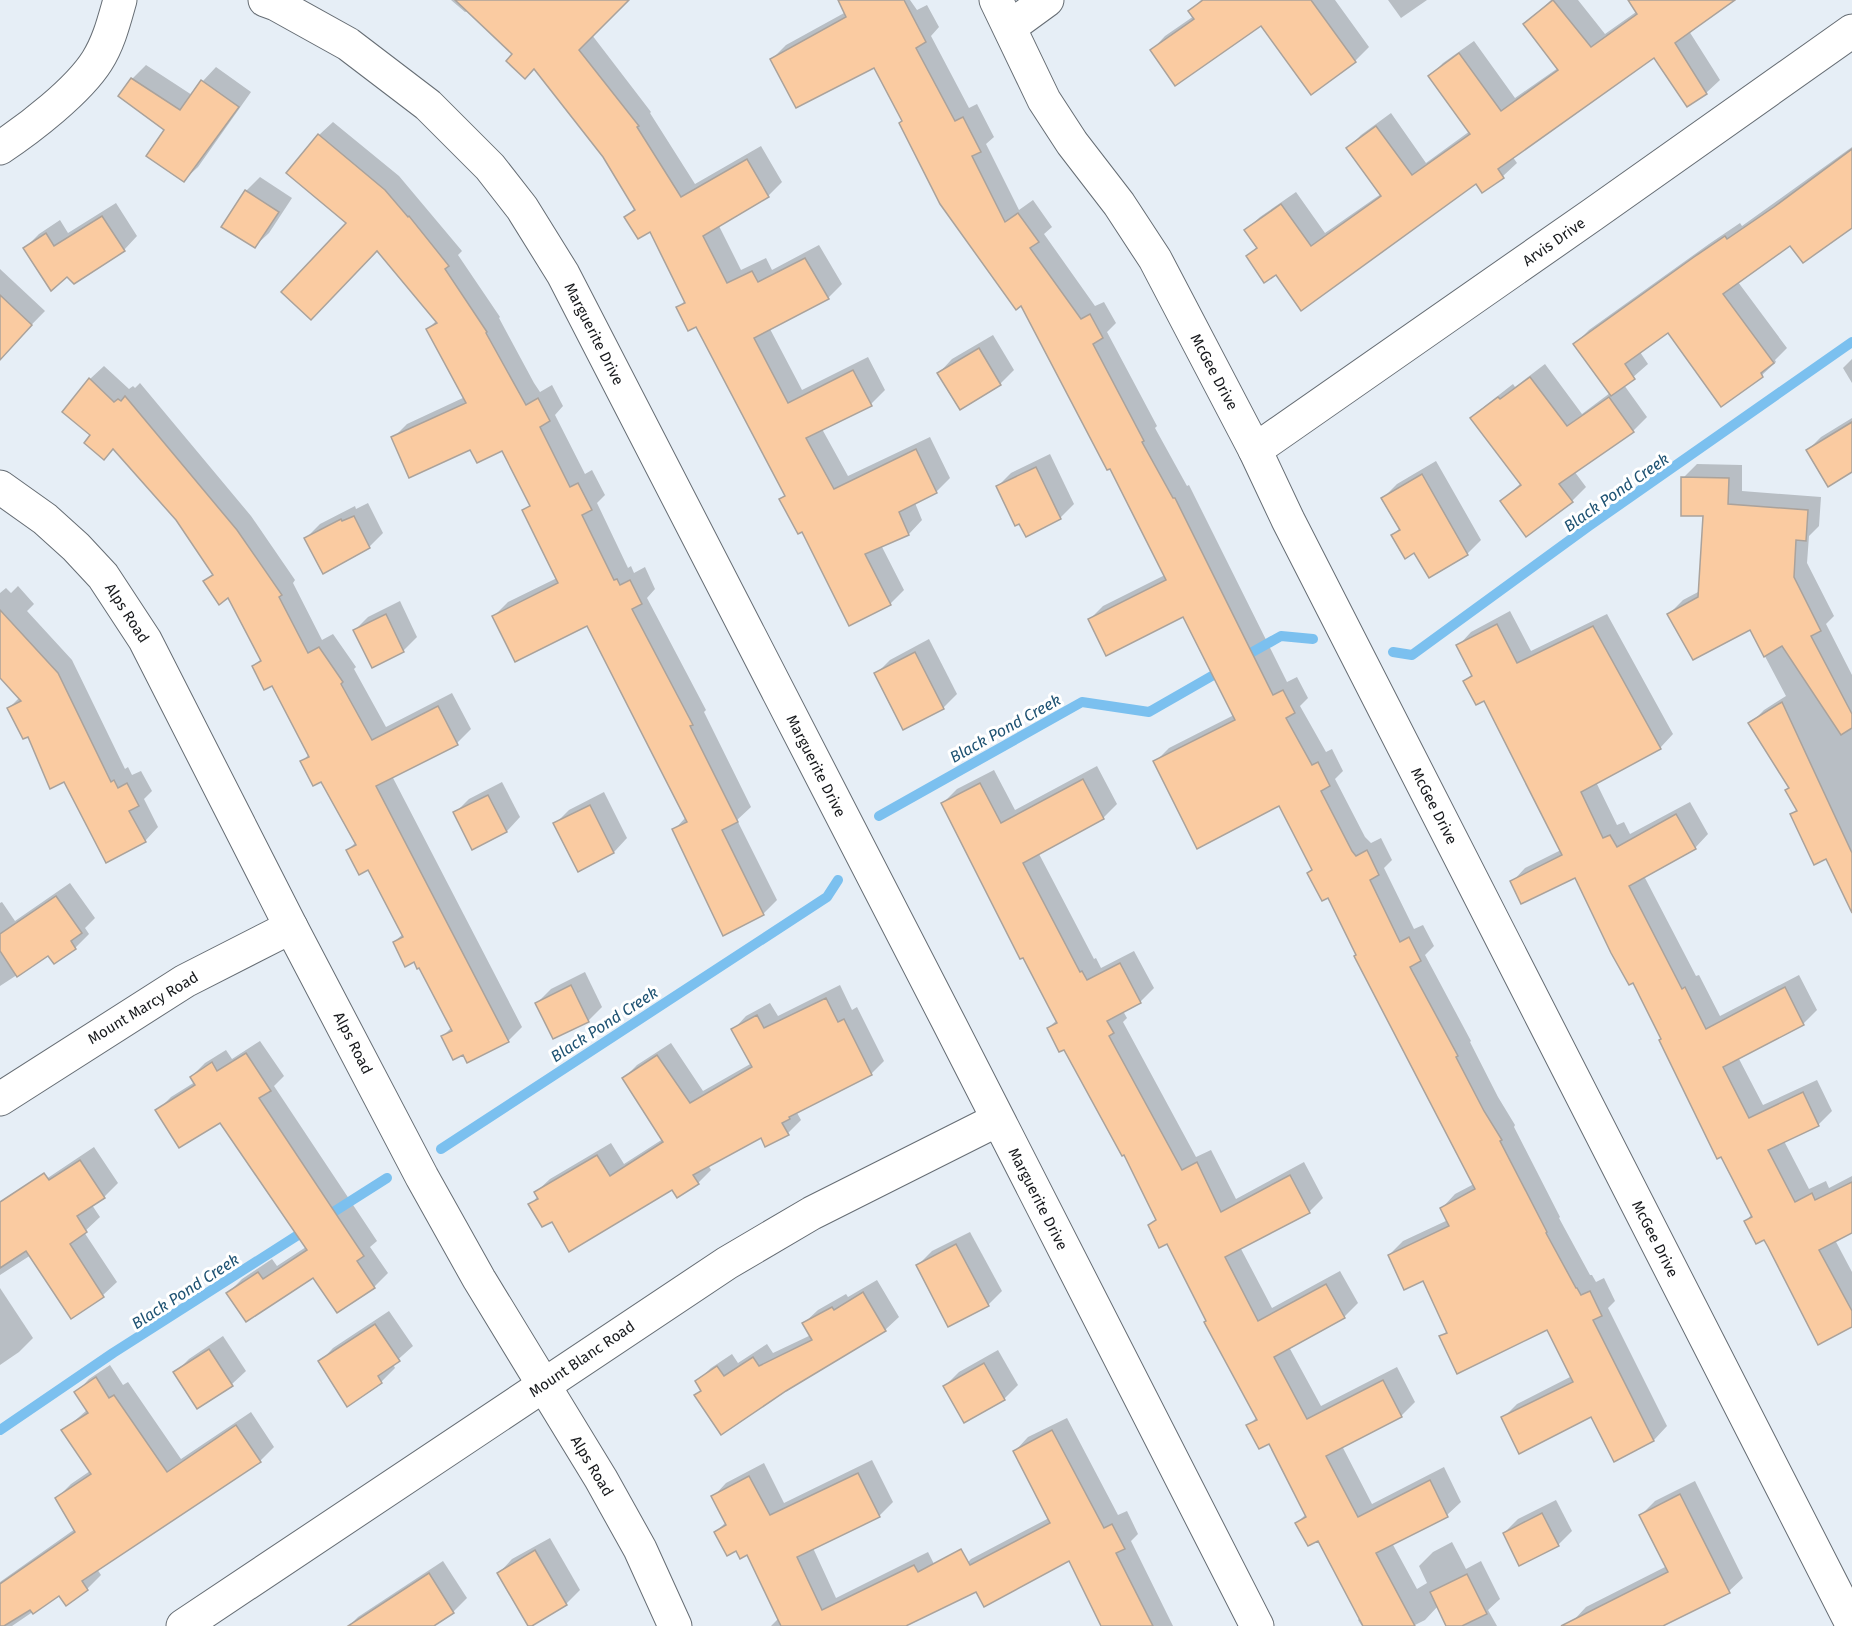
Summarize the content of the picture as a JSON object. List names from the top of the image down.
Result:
{
  "streets": {
    "street": [
      "Arvis Drive",
      "Marguerite Drive",
      "McGee Drive",
      "Alps Road",
      "Mount Marcy Road",
      "Mount Blanc Road"
    ]
  },
  "crossings": [
    ["Arvis Drive", "McGee Drive"],
    ["Marguerite Drive", "Mount Blanc Road"],
    ["Alps Road", "Mount Marcy Road"],
    ["Alps Road", "Mount Blanc Road"]
  ],
  "water": ["Black Pond Creek"]
}
